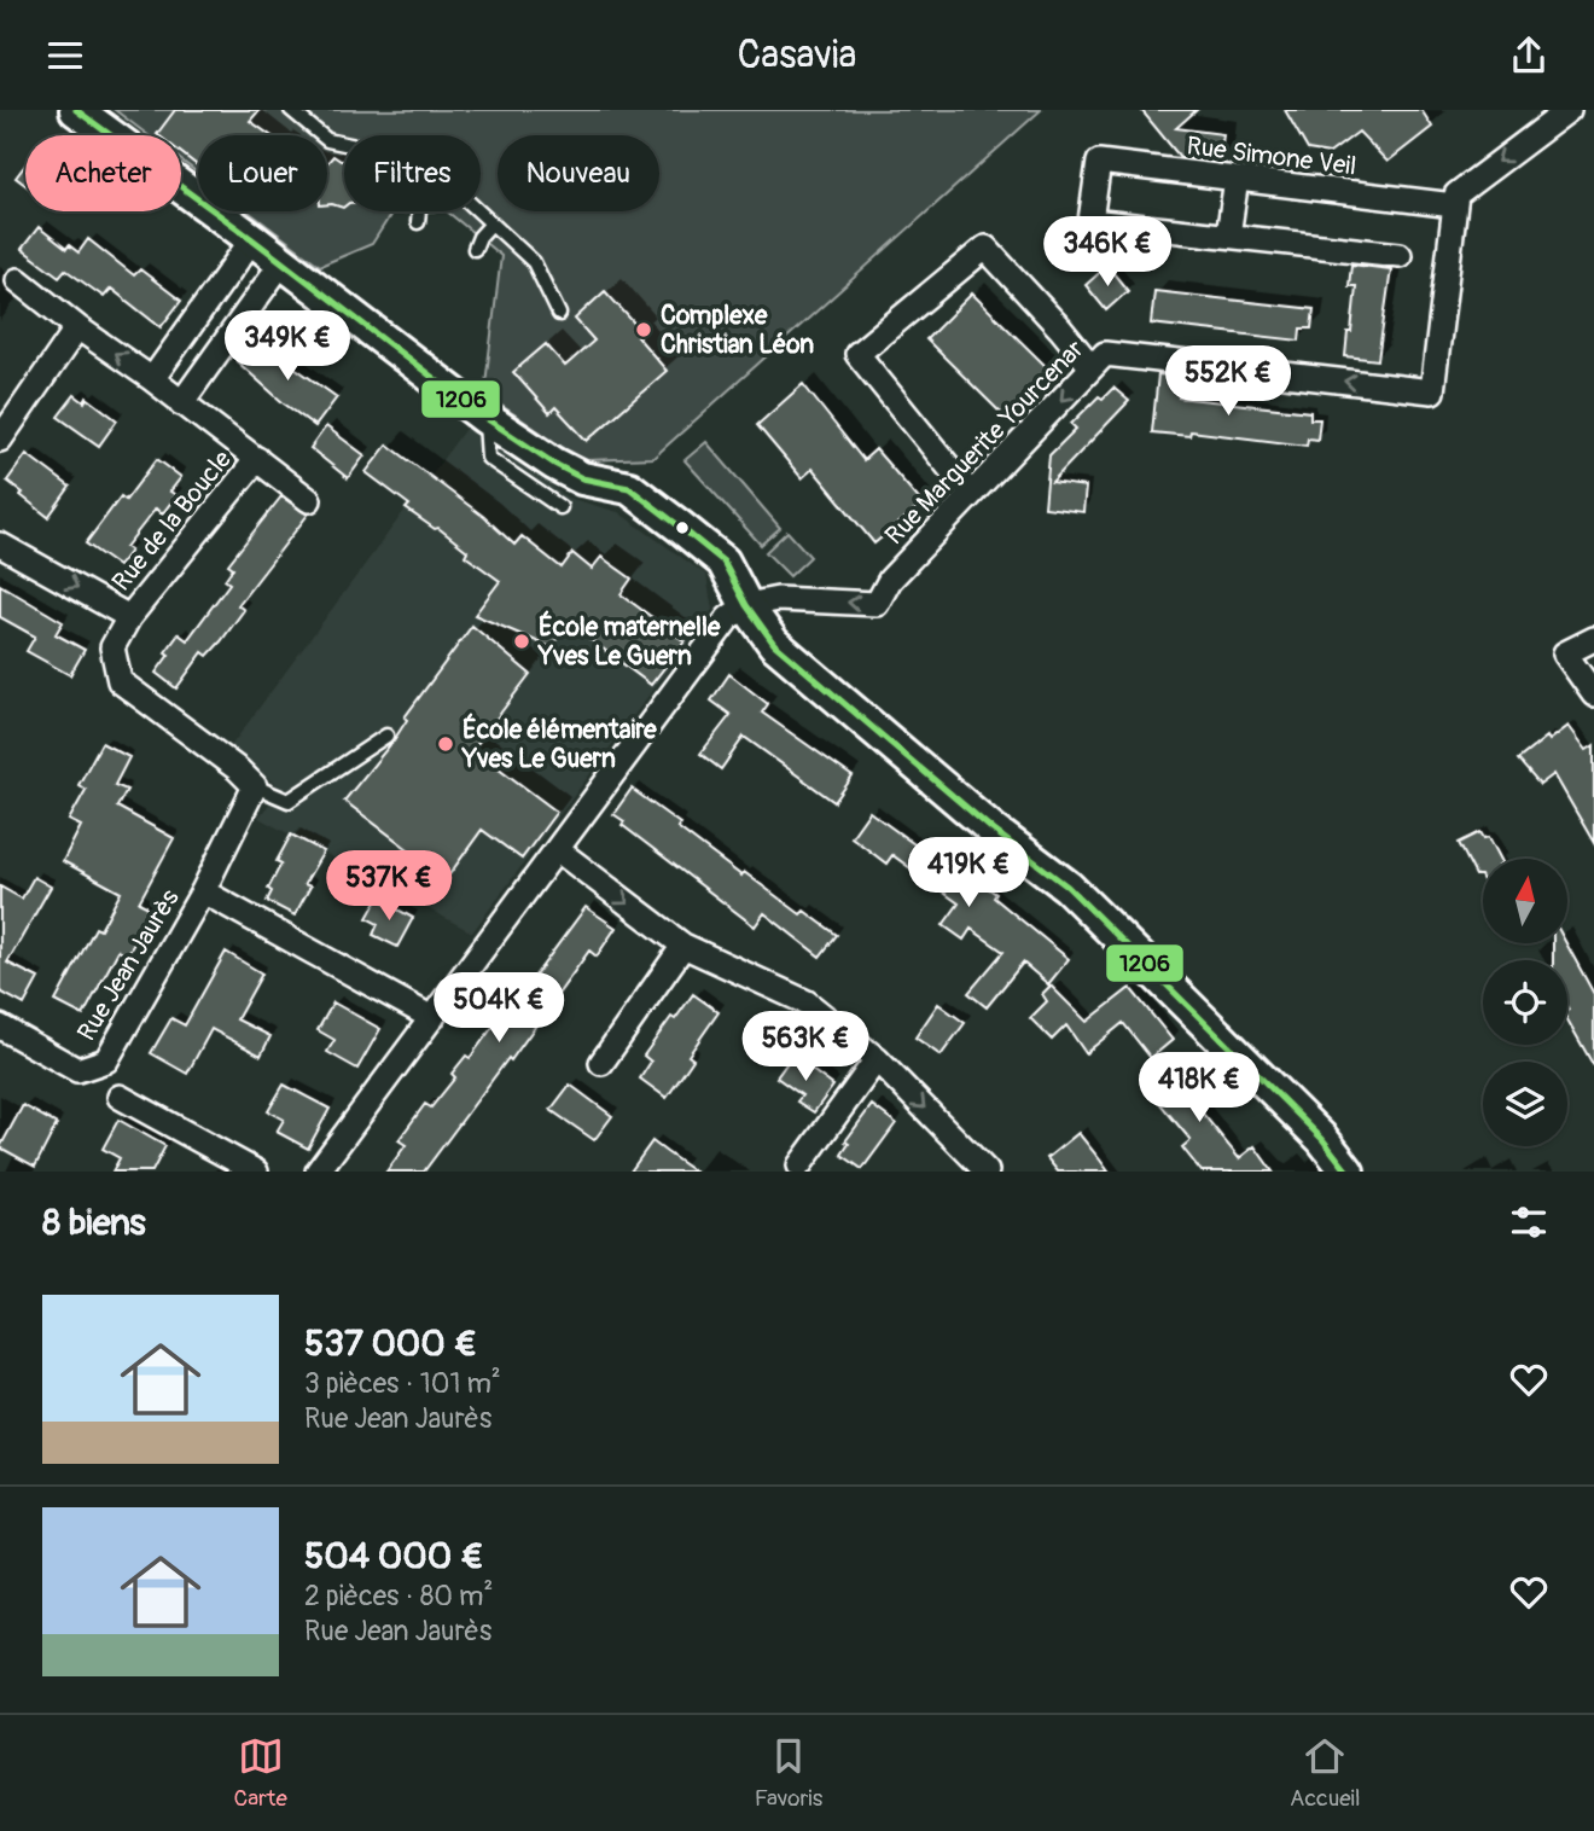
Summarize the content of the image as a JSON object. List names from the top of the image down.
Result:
{
  "streets": {
    "street": [
      "Rue Simone Veil",
      "Rue Marguerite Yourcenar",
      "Rue de la Boucle",
      "Rue Jean Jaurès"
    ]
  },
  "crossings": [
    ["Rue Simone Veil", "Rue Marguerite Yourcenar"]
  ],
  "one_way": ["Rue Marguerite Yourcenar"],
  "places": ["Complexe Christian Léon", "École maternelle Yves Le Guern", "École élémentaire Yves Le Guern"],
  "lines": ["transit line 1206"],
  "north": "top",
  "page": {
    "header": "Casavia",
    "chip": [
      "Acheter",
      "Louer",
      "Filtres",
      "Nouveau"
    ],
    "price": [
      "346K €",
      "349K €",
      "552K €",
      "419K €",
      "537K €",
      "504K €",
      "563K €",
      "418K €"
    ],
    "heading": "8 biens",
    "list": [
      {
        "name": "537 000 €",
        "note": "3 pièces · 101 m² · Rue Jean Jaurès"
      },
      {
        "name": "504 000 €",
        "note": "2 pièces · 80 m² · Rue Jean Jaurès"
      }
    ],
    "tabs": ["Carte", "Favoris", "Accueil"]
  }
}
